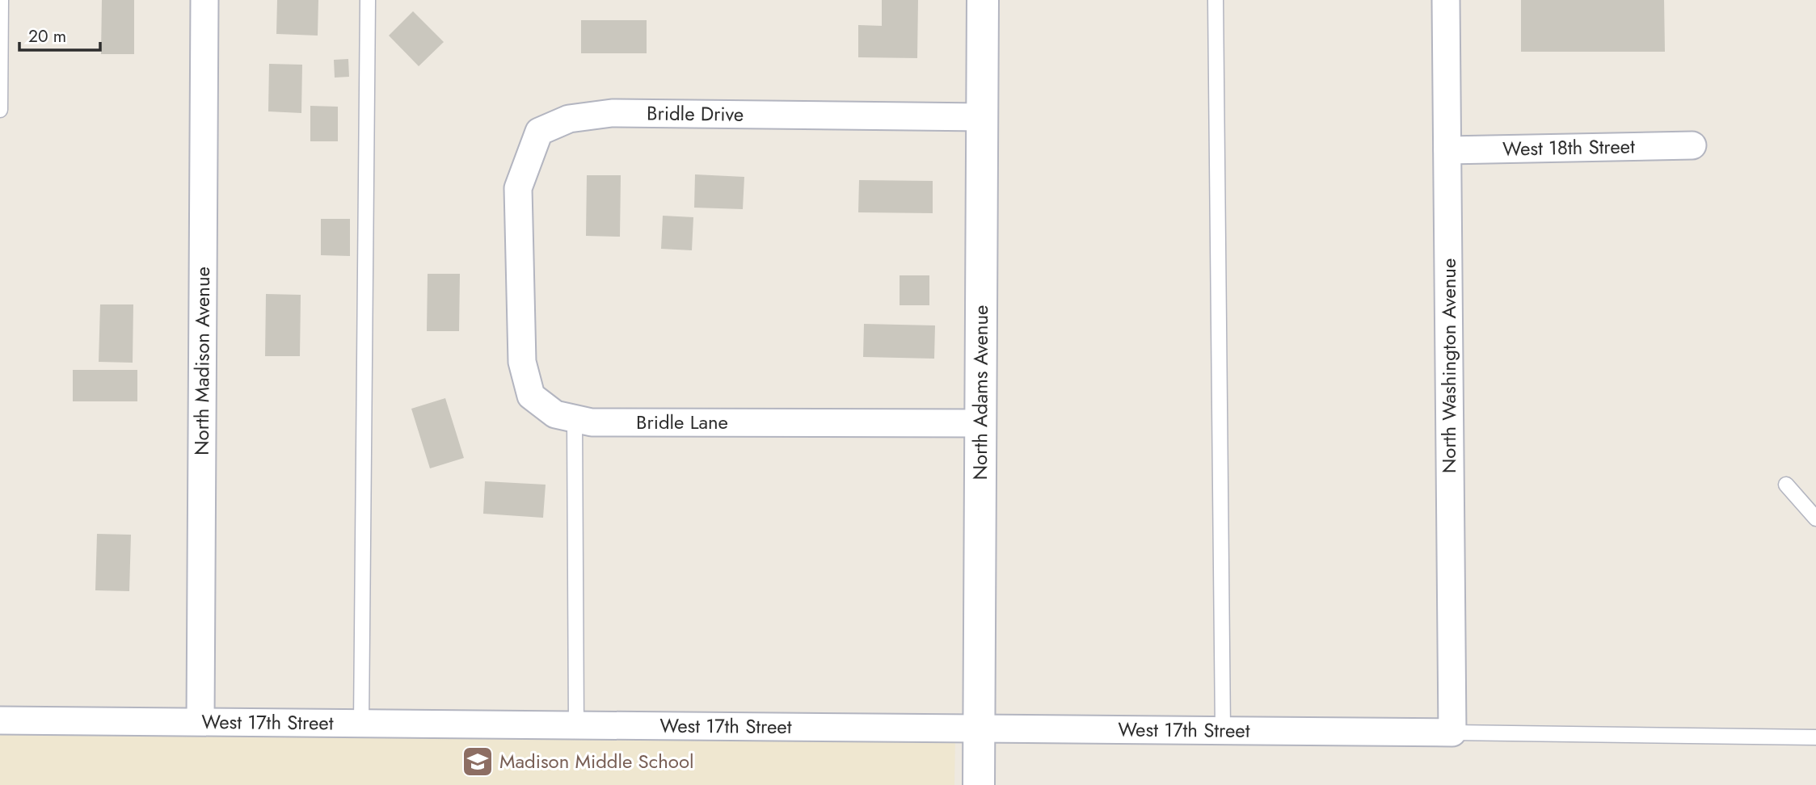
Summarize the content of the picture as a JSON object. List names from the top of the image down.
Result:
{
  "streets": {
    "street": [
      "Bridle Drive",
      "West 18th Street",
      "North Madison Avenue",
      "North Washington Avenue",
      "North Adams Avenue",
      "Bridle Lane",
      "West 17th Street"
    ]
  },
  "crossings": [
    ["Bridle Drive", "North Adams Avenue"],
    ["Bridle Drive", "Bridle Lane"],
    ["West 18th Street", "North Washington Avenue"],
    ["North Madison Avenue", "West 17th Street"],
    ["North Washington Avenue", "West 17th Street"],
    ["North Adams Avenue", "Bridle Lane"],
    ["North Adams Avenue", "West 17th Street"]
  ],
  "places": {
    "school or university": ["Madison Middle School"]
  },
  "scale_bar": "20 m"
}
